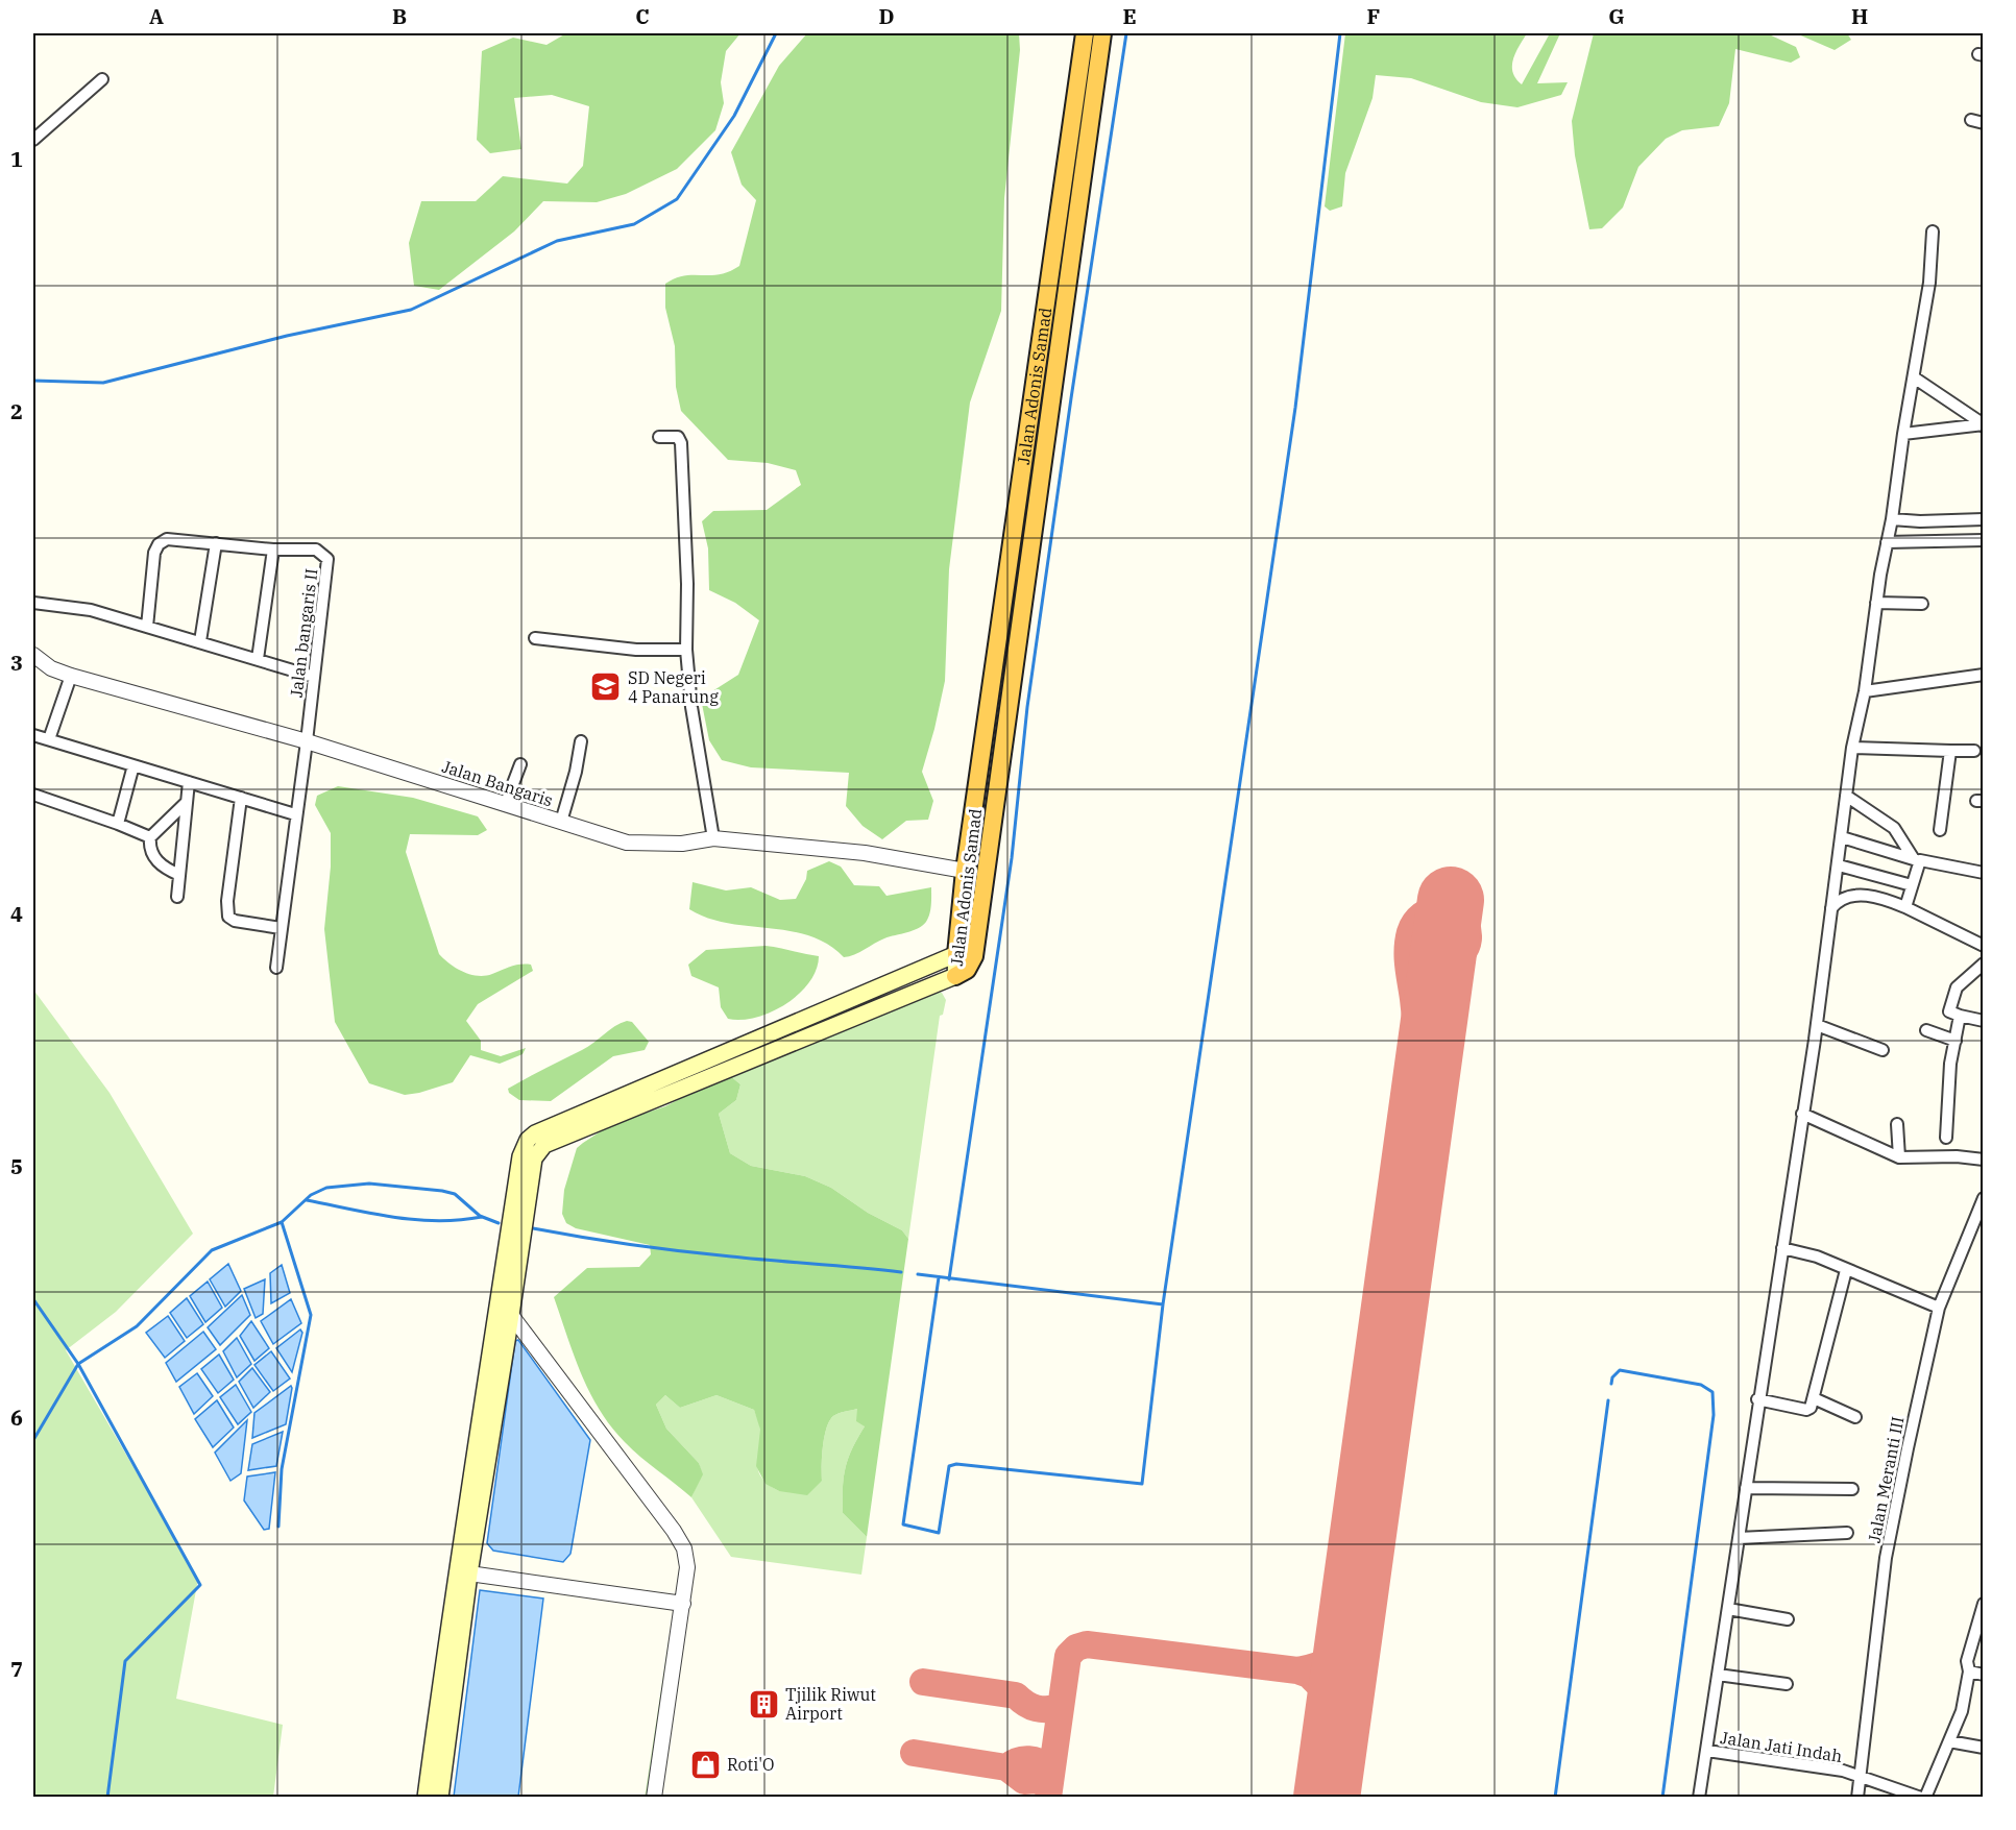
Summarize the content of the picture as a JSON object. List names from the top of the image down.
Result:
{
  "streets": {
    "highway": ["Jalan Adonis Samad"],
    "street": [
      "Jalan bangaris II",
      "Jalan Bangaris",
      "Jalan Meranti III",
      "Jalan Jati Indah"
    ]
  },
  "crossings": [
    ["Jalan Adonis Samad", "Jalan Bangaris"],
    ["Jalan bangaris II", "Jalan Bangaris"],
    ["Jalan Meranti III", "Jalan Jati Indah"]
  ],
  "places": {
    "school or university": ["SD Negeri 4 Panarung"],
    "building": ["Tjilik Riwut Airport"],
    "shop": ["Roti'O"]
  },
  "grid": {
    "columns": [
      "A",
      "B",
      "C",
      "D",
      "E",
      "F",
      "G",
      "H"
    ],
    "rows": [
      "1",
      "2",
      "3",
      "4",
      "5",
      "6",
      "7"
    ]
  }
}
